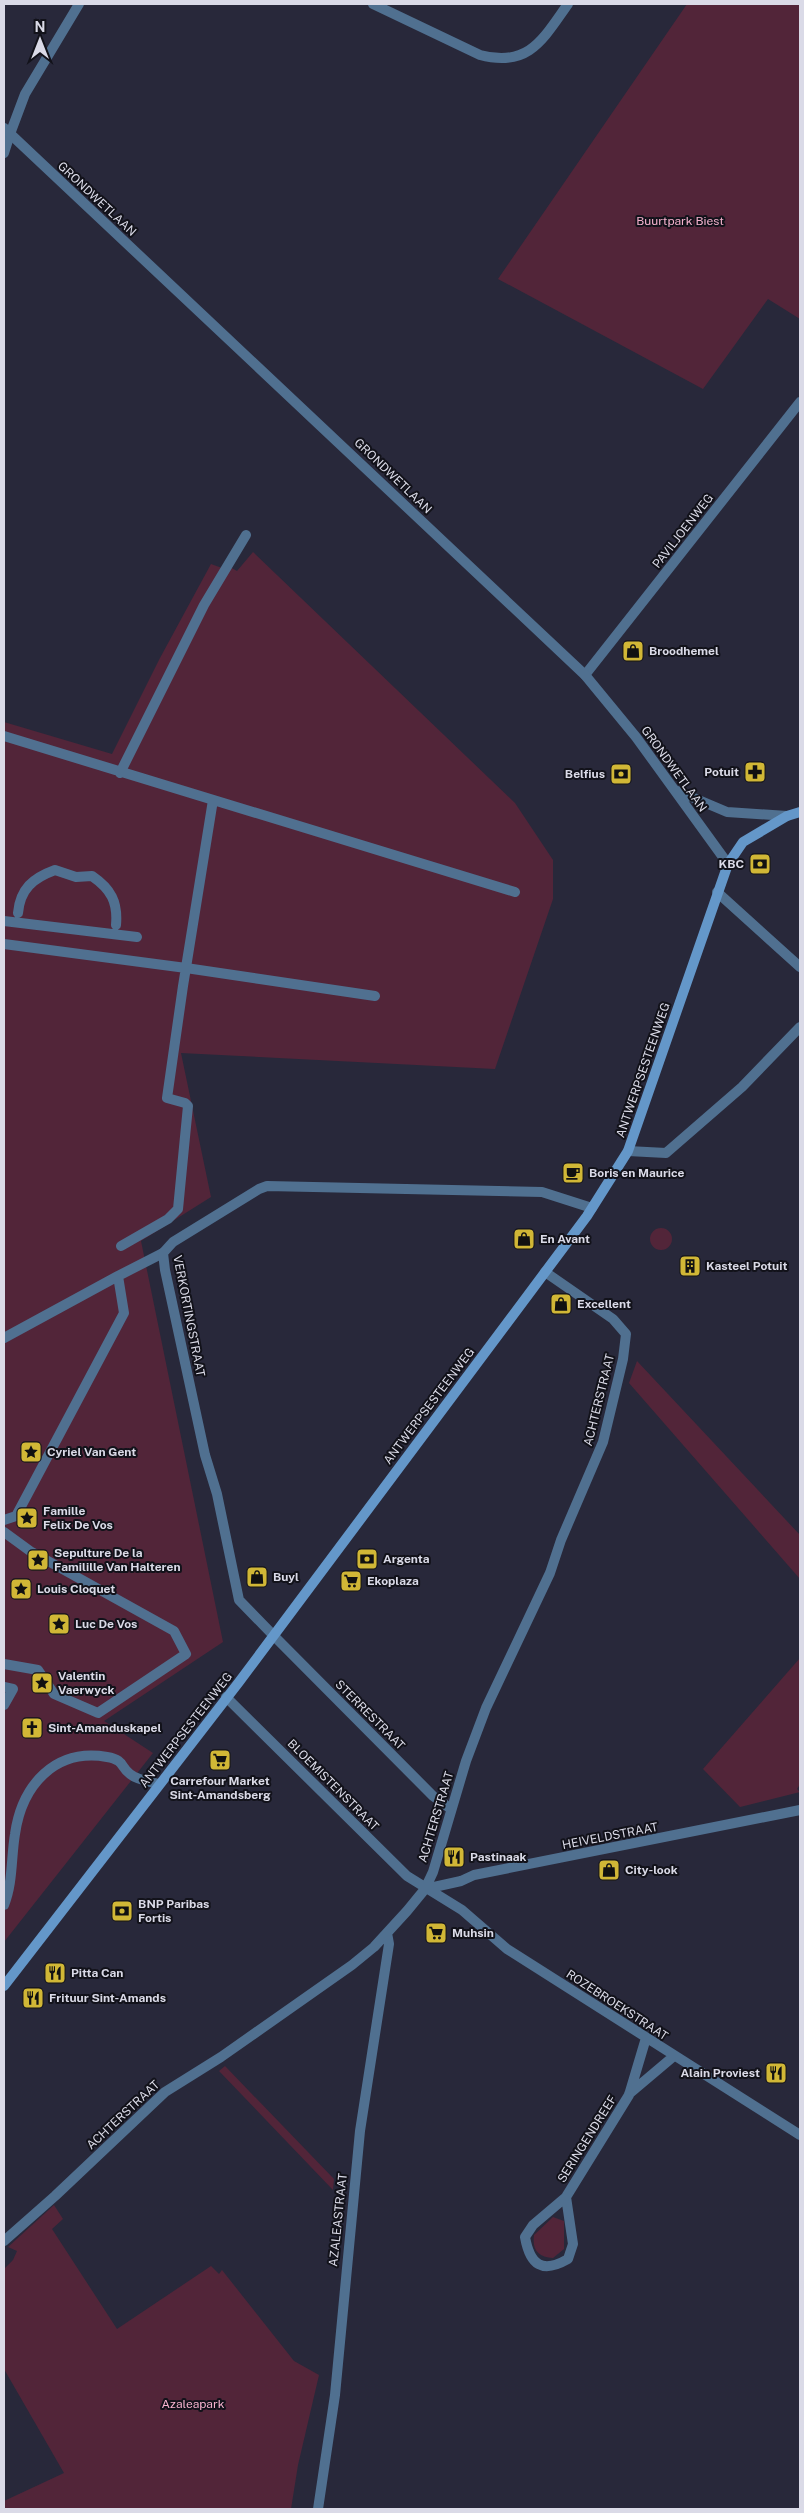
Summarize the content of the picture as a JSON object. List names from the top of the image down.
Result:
{
  "streets": {
    "main road": ["ANTWERPSESTEENWEG"],
    "street": [
      "GRONDWETLAAN",
      "PAVILJOENWEG",
      "VERKORTINGSTRAAT",
      "ACHTERSTRAAT",
      "STERRESTRAAT",
      "BLOEMISTENSTRAAT",
      "HEIVELDSTRAAT",
      "ROZEBROEKSTRAAT",
      "SERINGENDREEF",
      "AZALEASTRAAT"
    ]
  },
  "crossings": [
    ["GRONDWETLAAN", "PAVILJOENWEG"],
    ["GRONDWETLAAN", "ANTWERPSESTEENWEG"],
    ["ANTWERPSESTEENWEG", "VERKORTINGSTRAAT"],
    ["ANTWERPSESTEENWEG", "ACHTERSTRAAT"],
    ["ANTWERPSESTEENWEG", "STERRESTRAAT"],
    ["ANTWERPSESTEENWEG", "BLOEMISTENSTRAAT"],
    ["VERKORTINGSTRAAT", "STERRESTRAAT"],
    ["ACHTERSTRAAT", "STERRESTRAAT"],
    ["ACHTERSTRAAT", "BLOEMISTENSTRAAT"],
    ["ACHTERSTRAAT", "HEIVELDSTRAAT"],
    ["ACHTERSTRAAT", "ROZEBROEKSTRAAT"],
    ["ACHTERSTRAAT", "AZALEASTRAAT"],
    ["BLOEMISTENSTRAAT", "HEIVELDSTRAAT"],
    ["BLOEMISTENSTRAAT", "ROZEBROEKSTRAAT"],
    ["HEIVELDSTRAAT", "ROZEBROEKSTRAAT"],
    ["ROZEBROEKSTRAAT", "SERINGENDREEF"]
  ],
  "parks": ["Buurtpark Biest", "Azaleapark"],
  "places": {
    "shop": [
      "Broodhemel",
      "En Avant",
      "Excellent",
      "Buyl",
      "City-look"
    ],
    "pharmacy": ["Potuit"],
    "bank": [
      "Belfius",
      "KBC",
      "Argenta",
      "BNP Paribas Fortis"
    ],
    "cafe": ["Boris en Maurice"],
    "building": ["Kasteel Potuit"],
    "place": [
      "Cyriel Van Gent",
      "Famille Felix De Vos",
      "Sepulture De la Familille Van Halteren",
      "Louis Cloquet",
      "Luc De Vos",
      "Valentin Vaerwyck"
    ],
    "supermarket": ["Ekoplaza", "Carrefour Market Sint-Amandsberg", "Muhsin"],
    "church": ["Sint-Amanduskapel"],
    "restaurant": [
      "Pastinaak",
      "Pitta Can",
      "Frituur Sint-Amands",
      "Alain Proviest"
    ]
  },
  "north": "top"
}
